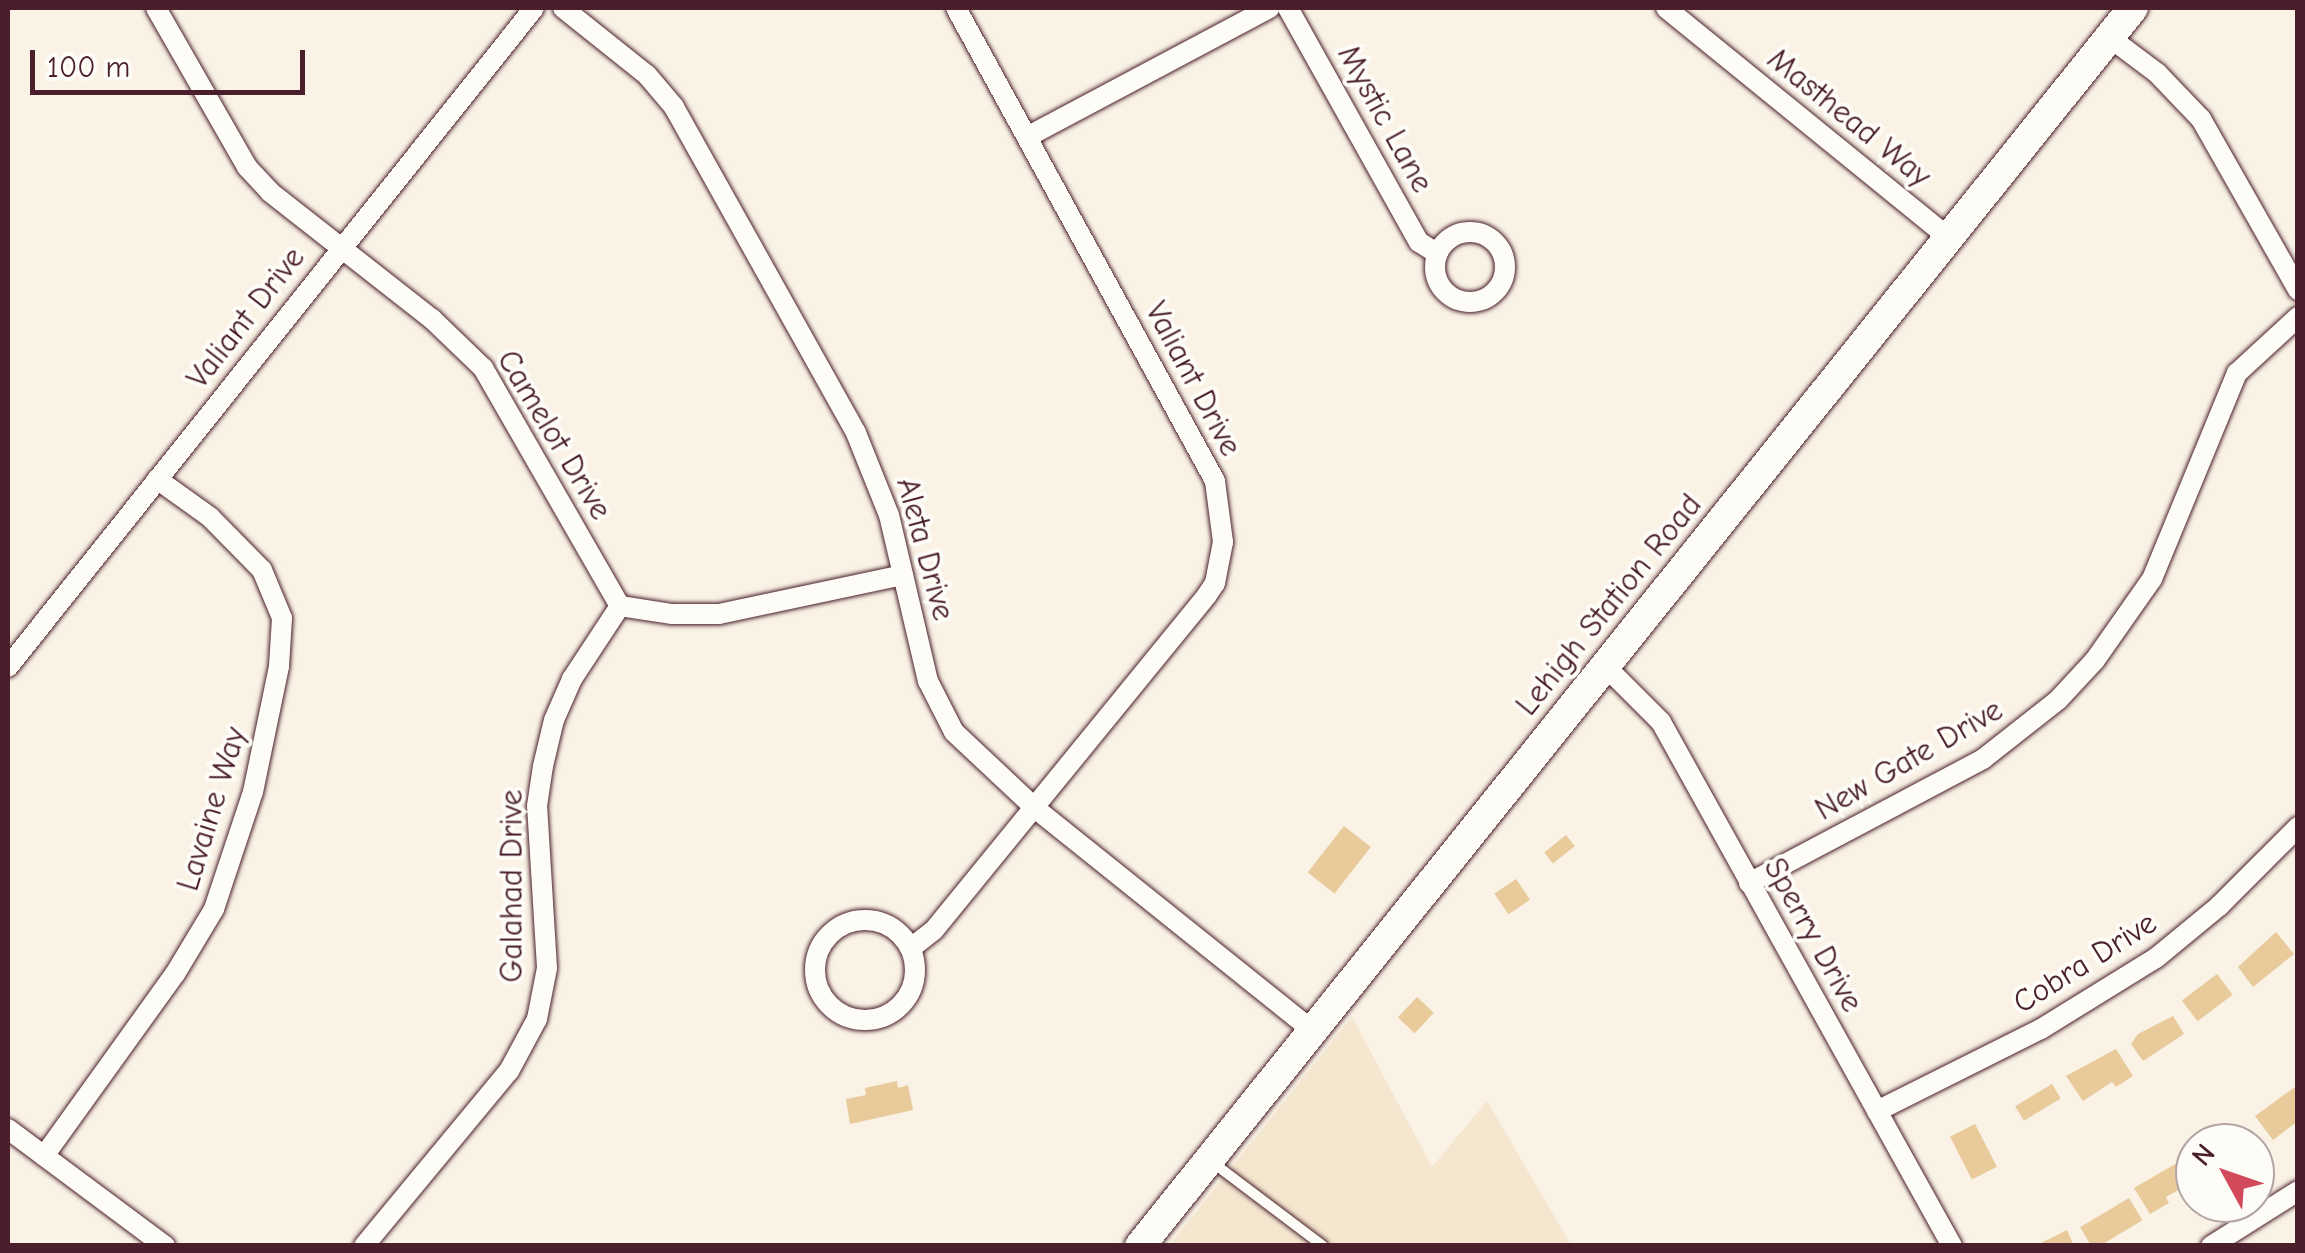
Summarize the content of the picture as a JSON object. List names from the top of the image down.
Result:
{
  "streets": {
    "main road": ["Lehigh Station Road"],
    "street": [
      "Masthead Way",
      "Mystic Lane",
      "Valiant Drive",
      "Camelot Drive",
      "Aleta Drive",
      "New Gate Drive",
      "Lavaine Way",
      "Galahad Drive",
      "Sperry Drive",
      "Cobra Drive"
    ]
  },
  "crossings": [
    ["Masthead Way", "Lehigh Station Road"],
    ["Valiant Drive", "Camelot Drive"],
    ["Valiant Drive", "Aleta Drive"],
    ["Valiant Drive", "Lavaine Way"],
    ["Camelot Drive", "Galahad Drive"],
    ["Aleta Drive", "Lehigh Station Road"],
    ["Lehigh Station Road", "Sperry Drive"],
    ["New Gate Drive", "Sperry Drive"],
    ["Sperry Drive", "Cobra Drive"]
  ],
  "scale_bar": "100 m",
  "north": "top left"
}
